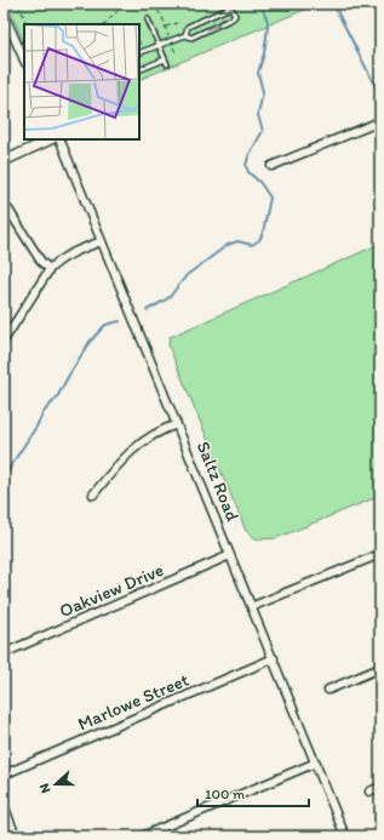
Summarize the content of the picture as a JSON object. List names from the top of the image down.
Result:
{
  "streets": {
    "street": ["Saltz Road", "Oakview Drive", "Marlowe Street"]
  },
  "crossings": [
    ["Saltz Road", "Oakview Drive"],
    ["Saltz Road", "Marlowe Street"]
  ],
  "scale_bar": "100 m",
  "north": "left"
}
